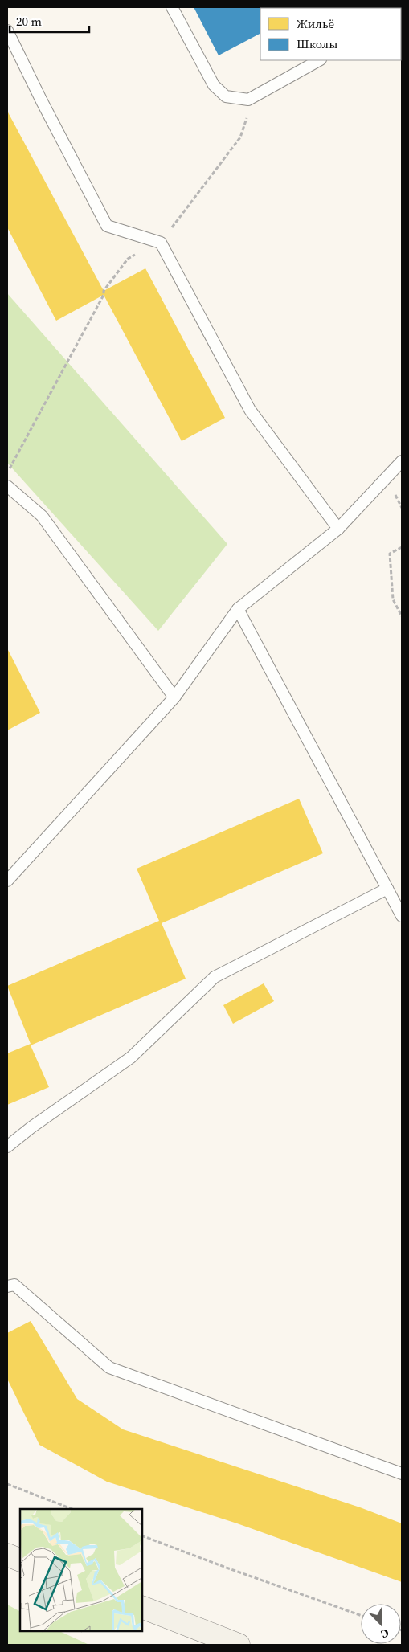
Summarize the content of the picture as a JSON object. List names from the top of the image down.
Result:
{
  "legend": ["Жильё", "Школы"],
  "scale_bar": "20 m",
  "north": "bottom right"
}
